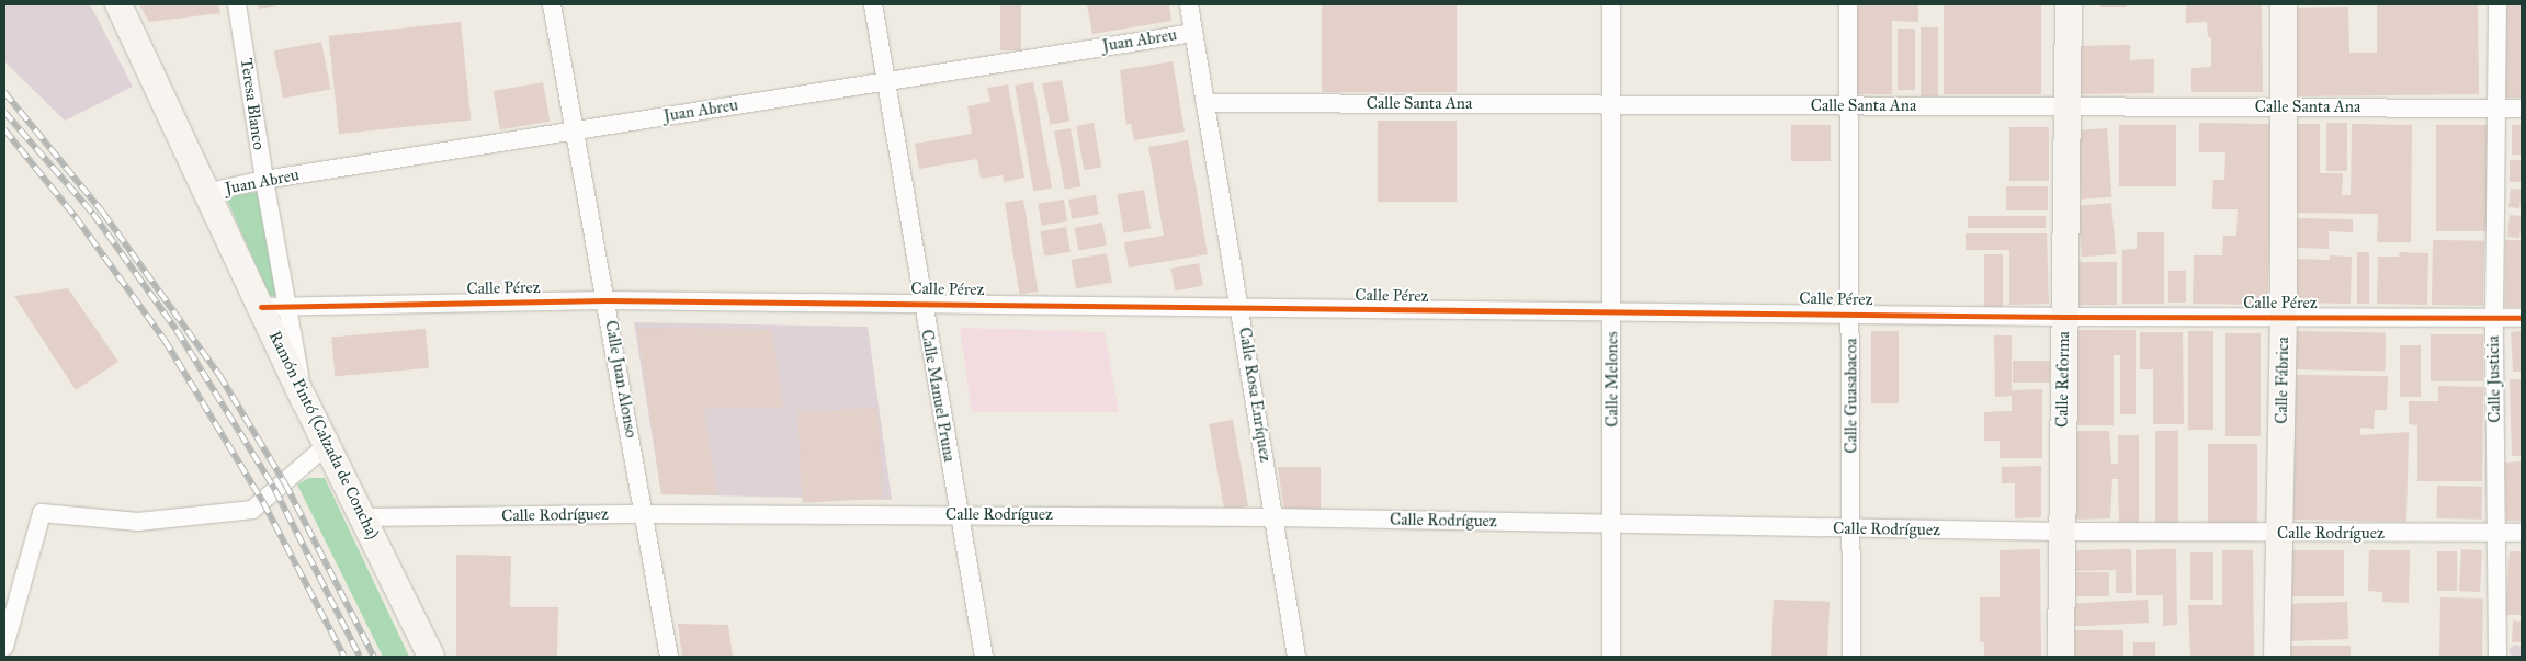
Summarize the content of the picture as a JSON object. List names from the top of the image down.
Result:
{
  "streets": {
    "street": [
      "Juan Abreu",
      "Teresa Blanco",
      "Calle Santa Ana",
      "Calle Pérez",
      "Calle Juan Alonso",
      "Calle Melones",
      "Calle Reforma",
      "Calle Justicia",
      "Calle Fábrica",
      "Calle Rosa Enríquez",
      "Calle Manuel Pruna",
      "Calle Guasabacoa",
      "Ramón Pintó (Calzada de Concha)",
      "Calle Rodríguez"
    ]
  },
  "crossings": [
    ["Juan Abreu", "Teresa Blanco"],
    ["Juan Abreu", "Calle Juan Alonso"],
    ["Juan Abreu", "Calle Rosa Enríquez"],
    ["Juan Abreu", "Calle Manuel Pruna"],
    ["Juan Abreu", "Ramón Pintó (Calzada de Concha)"],
    ["Teresa Blanco", "Calle Pérez"],
    ["Teresa Blanco", "Ramón Pintó (Calzada de Concha)"],
    ["Calle Santa Ana", "Calle Melones"],
    ["Calle Santa Ana", "Calle Reforma"],
    ["Calle Santa Ana", "Calle Justicia"],
    ["Calle Santa Ana", "Calle Fábrica"],
    ["Calle Santa Ana", "Calle Rosa Enríquez"],
    ["Calle Santa Ana", "Calle Guasabacoa"],
    ["Calle Pérez", "Calle Juan Alonso"],
    ["Calle Pérez", "Calle Melones"],
    ["Calle Pérez", "Calle Reforma"],
    ["Calle Pérez", "Calle Justicia"],
    ["Calle Pérez", "Calle Fábrica"],
    ["Calle Pérez", "Calle Rosa Enríquez"],
    ["Calle Pérez", "Calle Manuel Pruna"],
    ["Calle Pérez", "Calle Guasabacoa"],
    ["Calle Pérez", "Ramón Pintó (Calzada de Concha)"],
    ["Calle Juan Alonso", "Calle Rodríguez"],
    ["Calle Melones", "Calle Rodríguez"],
    ["Calle Reforma", "Calle Rodríguez"],
    ["Calle Justicia", "Calle Rodríguez"],
    ["Calle Fábrica", "Calle Rodríguez"],
    ["Calle Rosa Enríquez", "Calle Rodríguez"],
    ["Calle Manuel Pruna", "Calle Rodríguez"],
    ["Calle Guasabacoa", "Calle Rodríguez"],
    ["Ramón Pintó (Calzada de Concha)", "Calle Rodríguez"]
  ]
}
